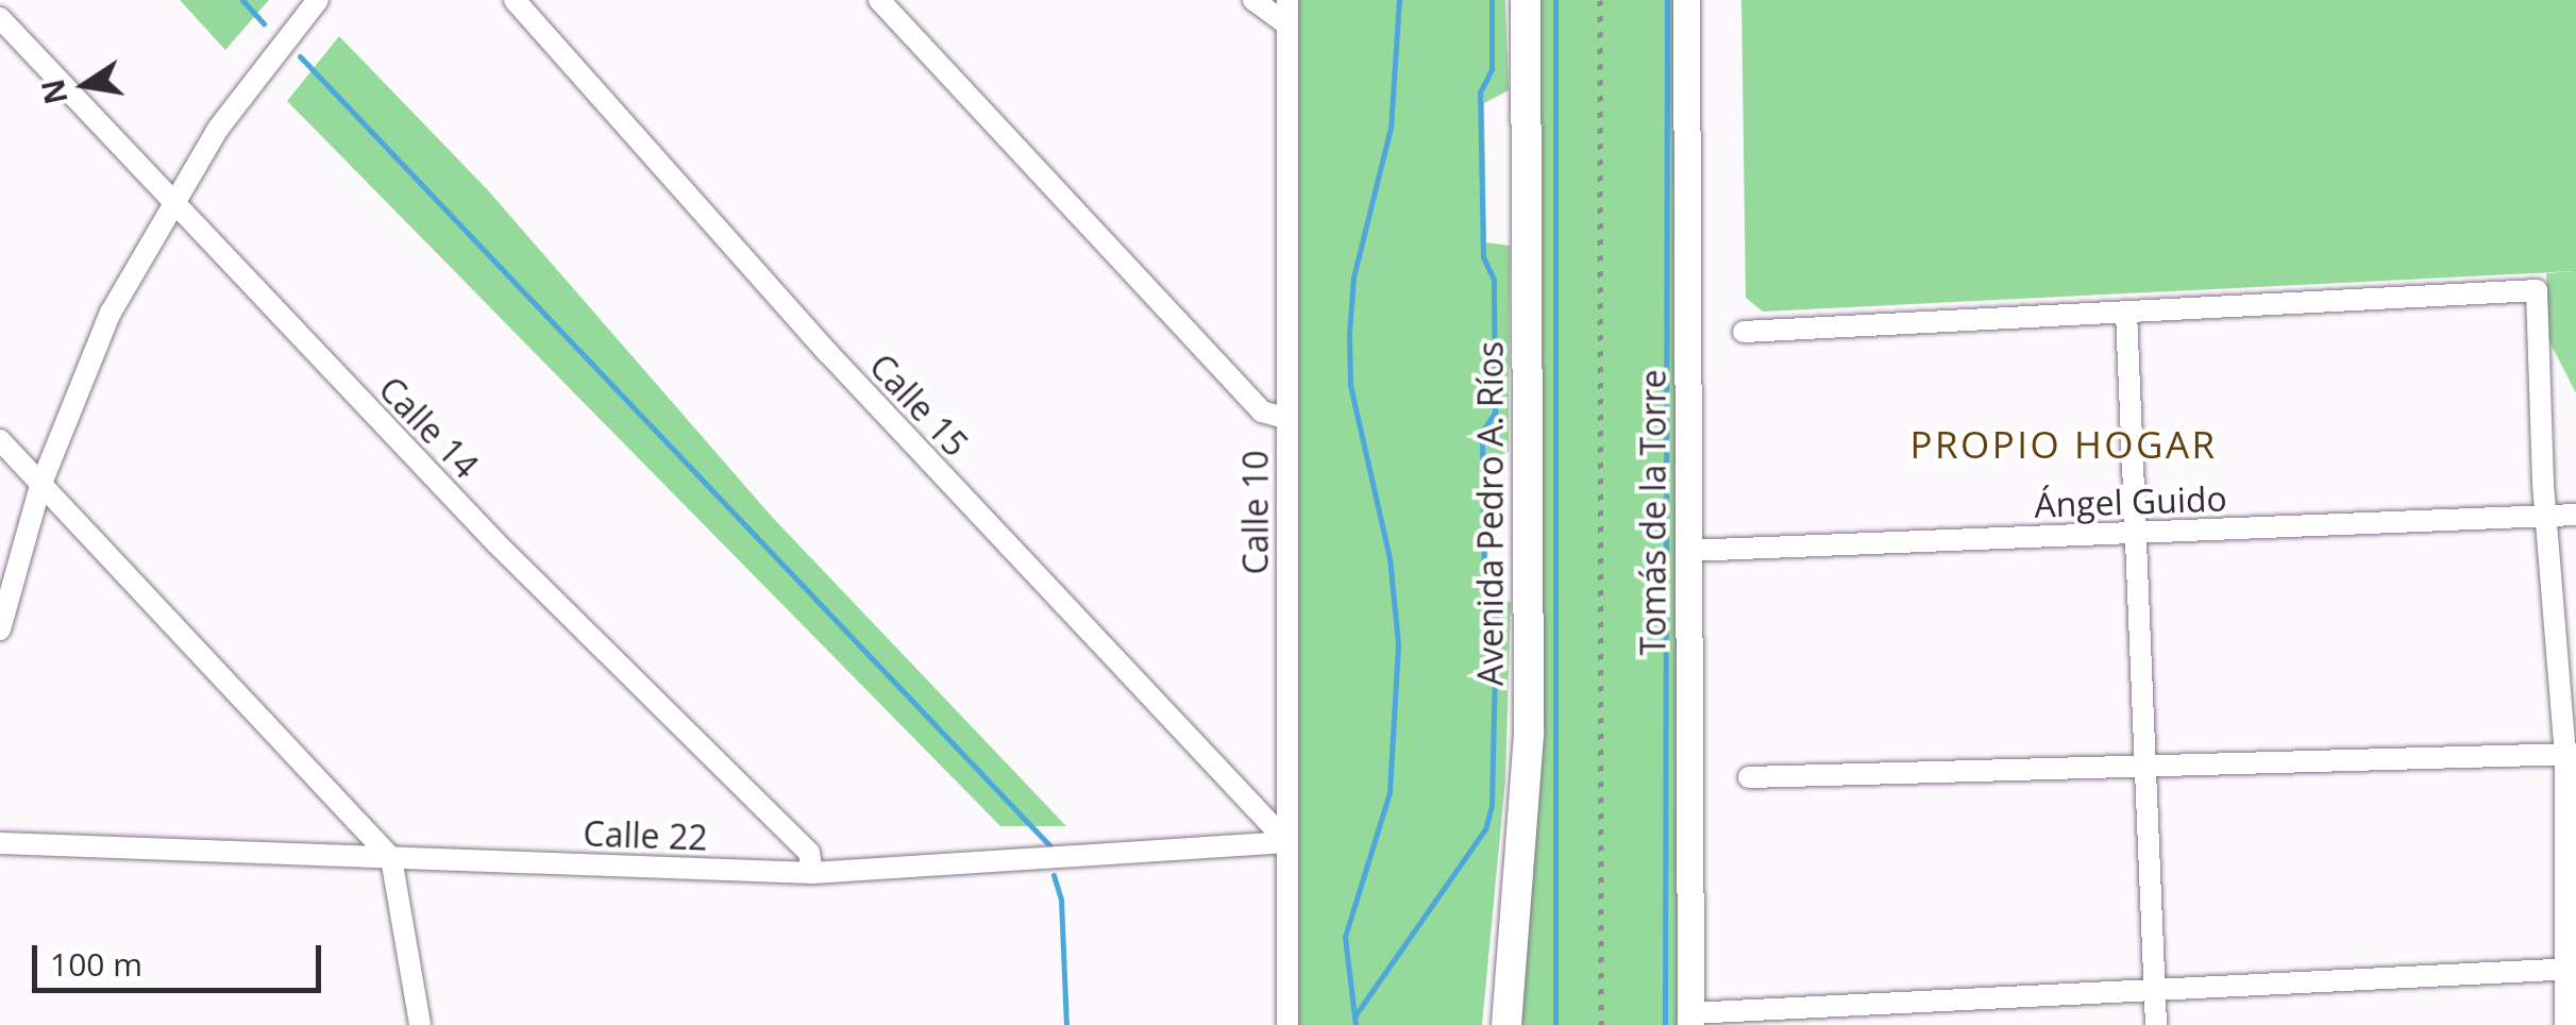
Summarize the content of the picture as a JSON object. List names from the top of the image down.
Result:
{
  "streets": {
    "main road": ["Avenida Pedro A. Ríos"],
    "street": [
      "Calle 15",
      "Calle 14",
      "Ángel Guido",
      "Calle 10",
      "Tomás de la Torre",
      "Calle 22"
    ]
  },
  "crossings": [
    ["Calle 15", "Calle 10"],
    ["Calle 15", "Calle 22"],
    ["Calle 14", "Calle 22"],
    ["Ángel Guido", "Tomás de la Torre"],
    ["Calle 10", "Calle 22"]
  ],
  "districts": ["PROPIO HOGAR"],
  "scale_bar": "100 m",
  "north": "left"
}
